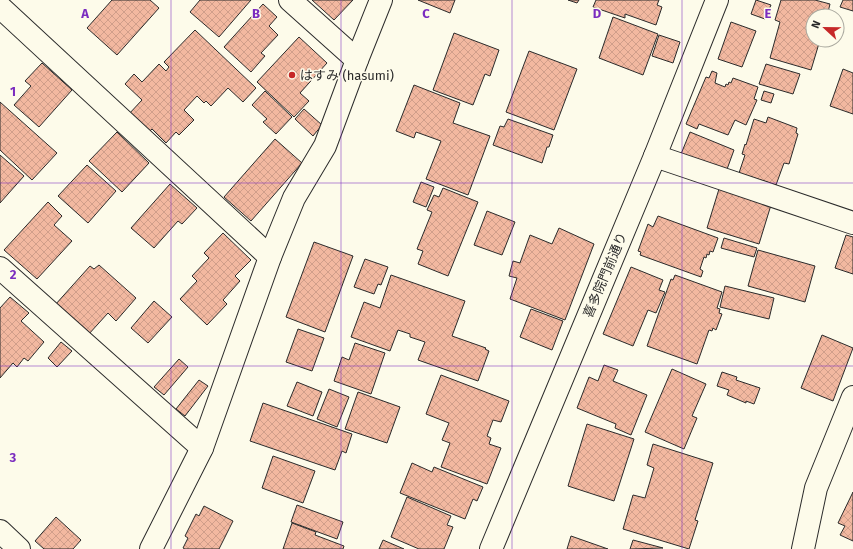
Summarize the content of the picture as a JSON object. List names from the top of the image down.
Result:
{
  "streets": {
    "street": ["喜多院門前通り"]
  },
  "places": ["はすみ (hasumi)"],
  "north": "left",
  "grid": {
    "columns": [
      "A",
      "B",
      "C",
      "D",
      "E"
    ],
    "rows": ["1", "2", "3"]
  }
}
